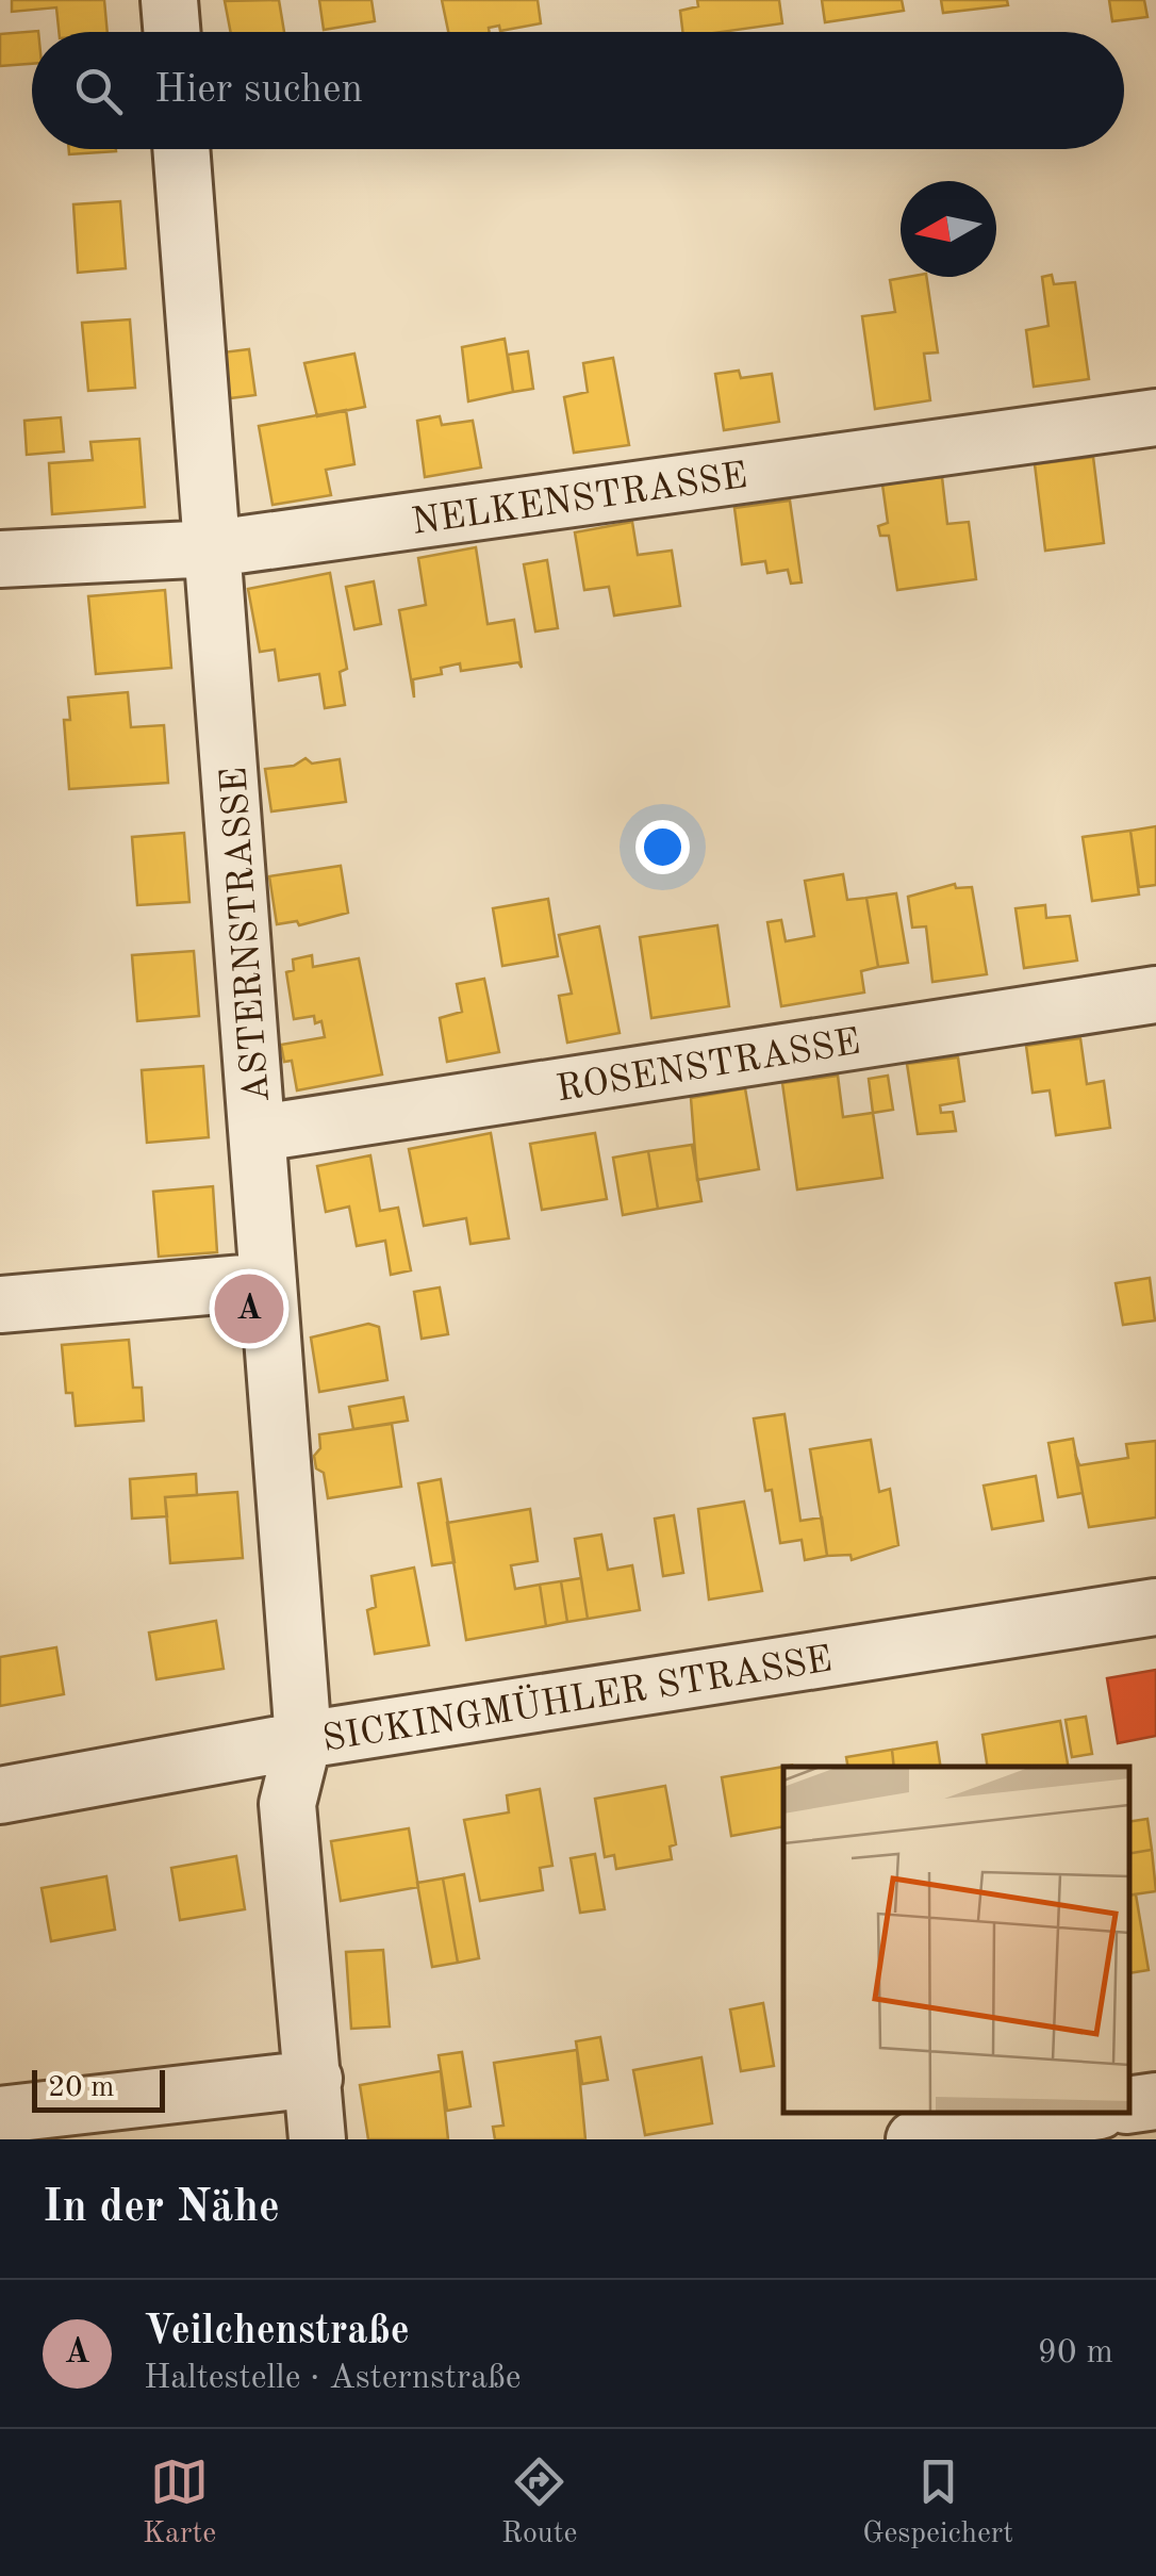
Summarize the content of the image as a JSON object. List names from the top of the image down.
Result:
{
  "streets": {
    "street": [
      "NELKENSTRASSE",
      "ASTERNSTRASSE",
      "ROSENSTRASSE",
      "SICKINGMÜHLER STRASSE"
    ]
  },
  "crossings": [
    ["NELKENSTRASSE", "ASTERNSTRASSE"],
    ["ASTERNSTRASSE", "ROSENSTRASSE"],
    ["ASTERNSTRASSE", "SICKINGMÜHLER STRASSE"]
  ],
  "scale_bar": "20 m",
  "north": "left",
  "page": {
    "search": "Hier suchen",
    "pins": "A",
    "scale": "20 m",
    "heading": "In der Nähe",
    "list": [
      {
        "mark": "A",
        "name": "Veilchenstraße",
        "note": "Haltestelle · Asternstraße",
        "value": "90 m"
      }
    ],
    "nav": ["Karte", "Route", "Gespeichert"]
  }
}
